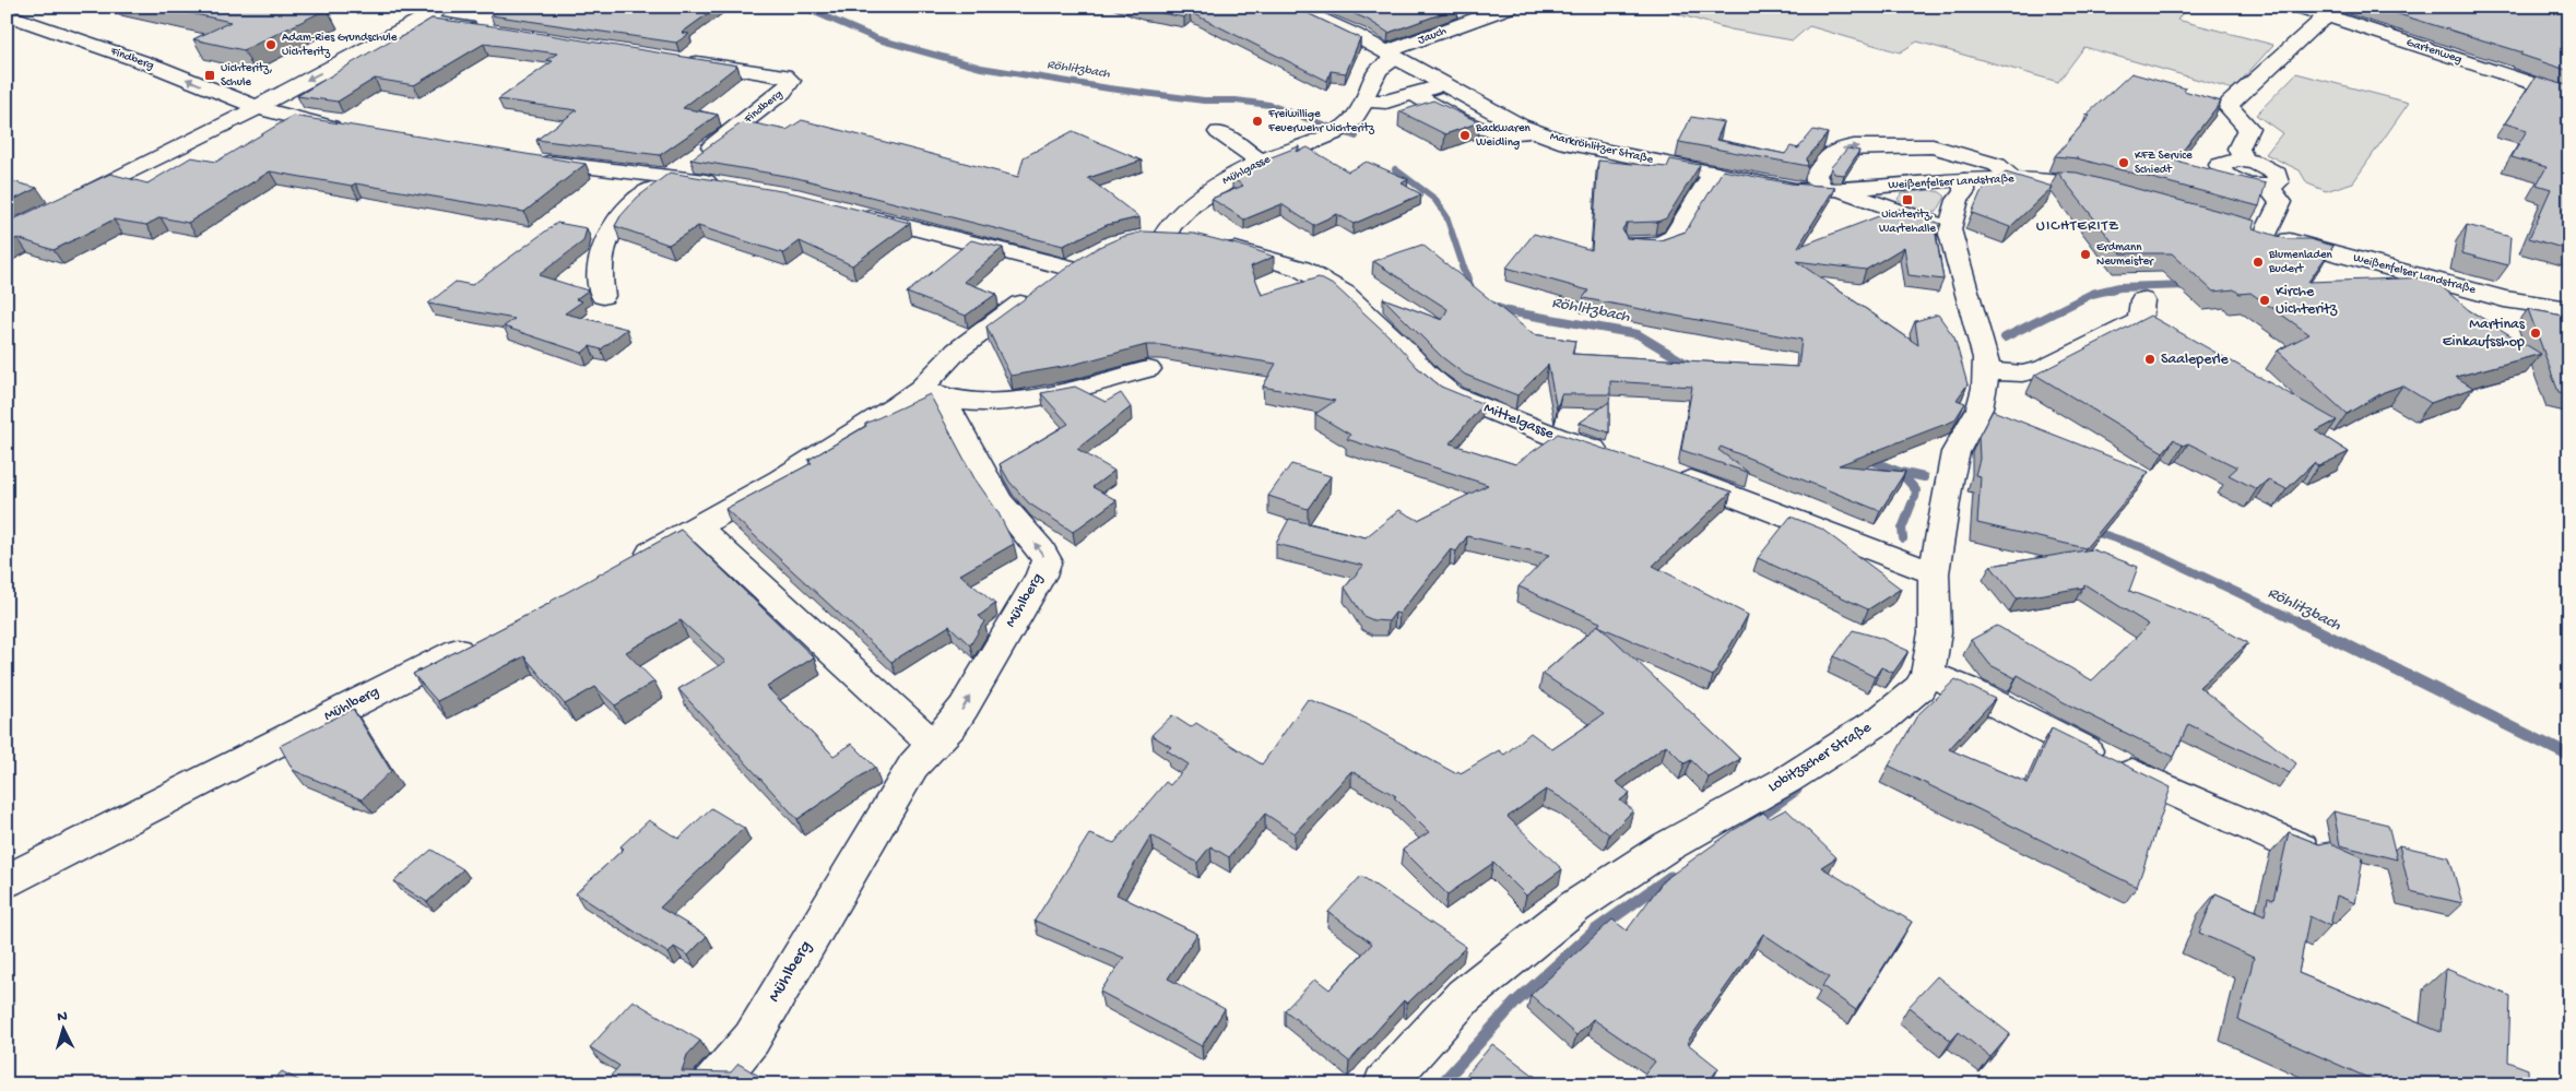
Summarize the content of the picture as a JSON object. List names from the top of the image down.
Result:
{
  "streets": {
    "street": [
      "Jauch",
      "Gartenweg",
      "Findberg",
      "Markröhlitzer Straße",
      "Mühlgasse",
      "Weißenfelser Landstraße",
      "Mittelgasse",
      "Mühlberg",
      "Lobitzscher Straße"
    ]
  },
  "crossings": [
    ["Jauch", "Markröhlitzer Straße"],
    ["Jauch", "Mühlgasse"],
    ["Gartenweg", "Weißenfelser Landstraße"],
    ["Markröhlitzer Straße", "Mühlgasse"],
    ["Markröhlitzer Straße", "Weißenfelser Landstraße"],
    ["Mühlgasse", "Mittelgasse"]
  ],
  "one_way": ["Findberg"],
  "districts": ["UICHTERITZ"],
  "water": ["Röhlitzbach"],
  "places": {
    "other": [
      "Adam-Ries Grundschule Uichteritz",
      "Freiwillige Feuerwehr Uichteritz",
      "Backwaren Weidling",
      "KFZ Service Schiedt",
      "Erdmann Neumeister",
      "Blumenladen Budert",
      "Kirche Uichteritz",
      "Martinas Einkaufsshop",
      "Saaleperle"
    ],
    "transit": ["Uichteritz, Schule", "Uichteritz, Wartehalle"]
  },
  "north": "top"
}
